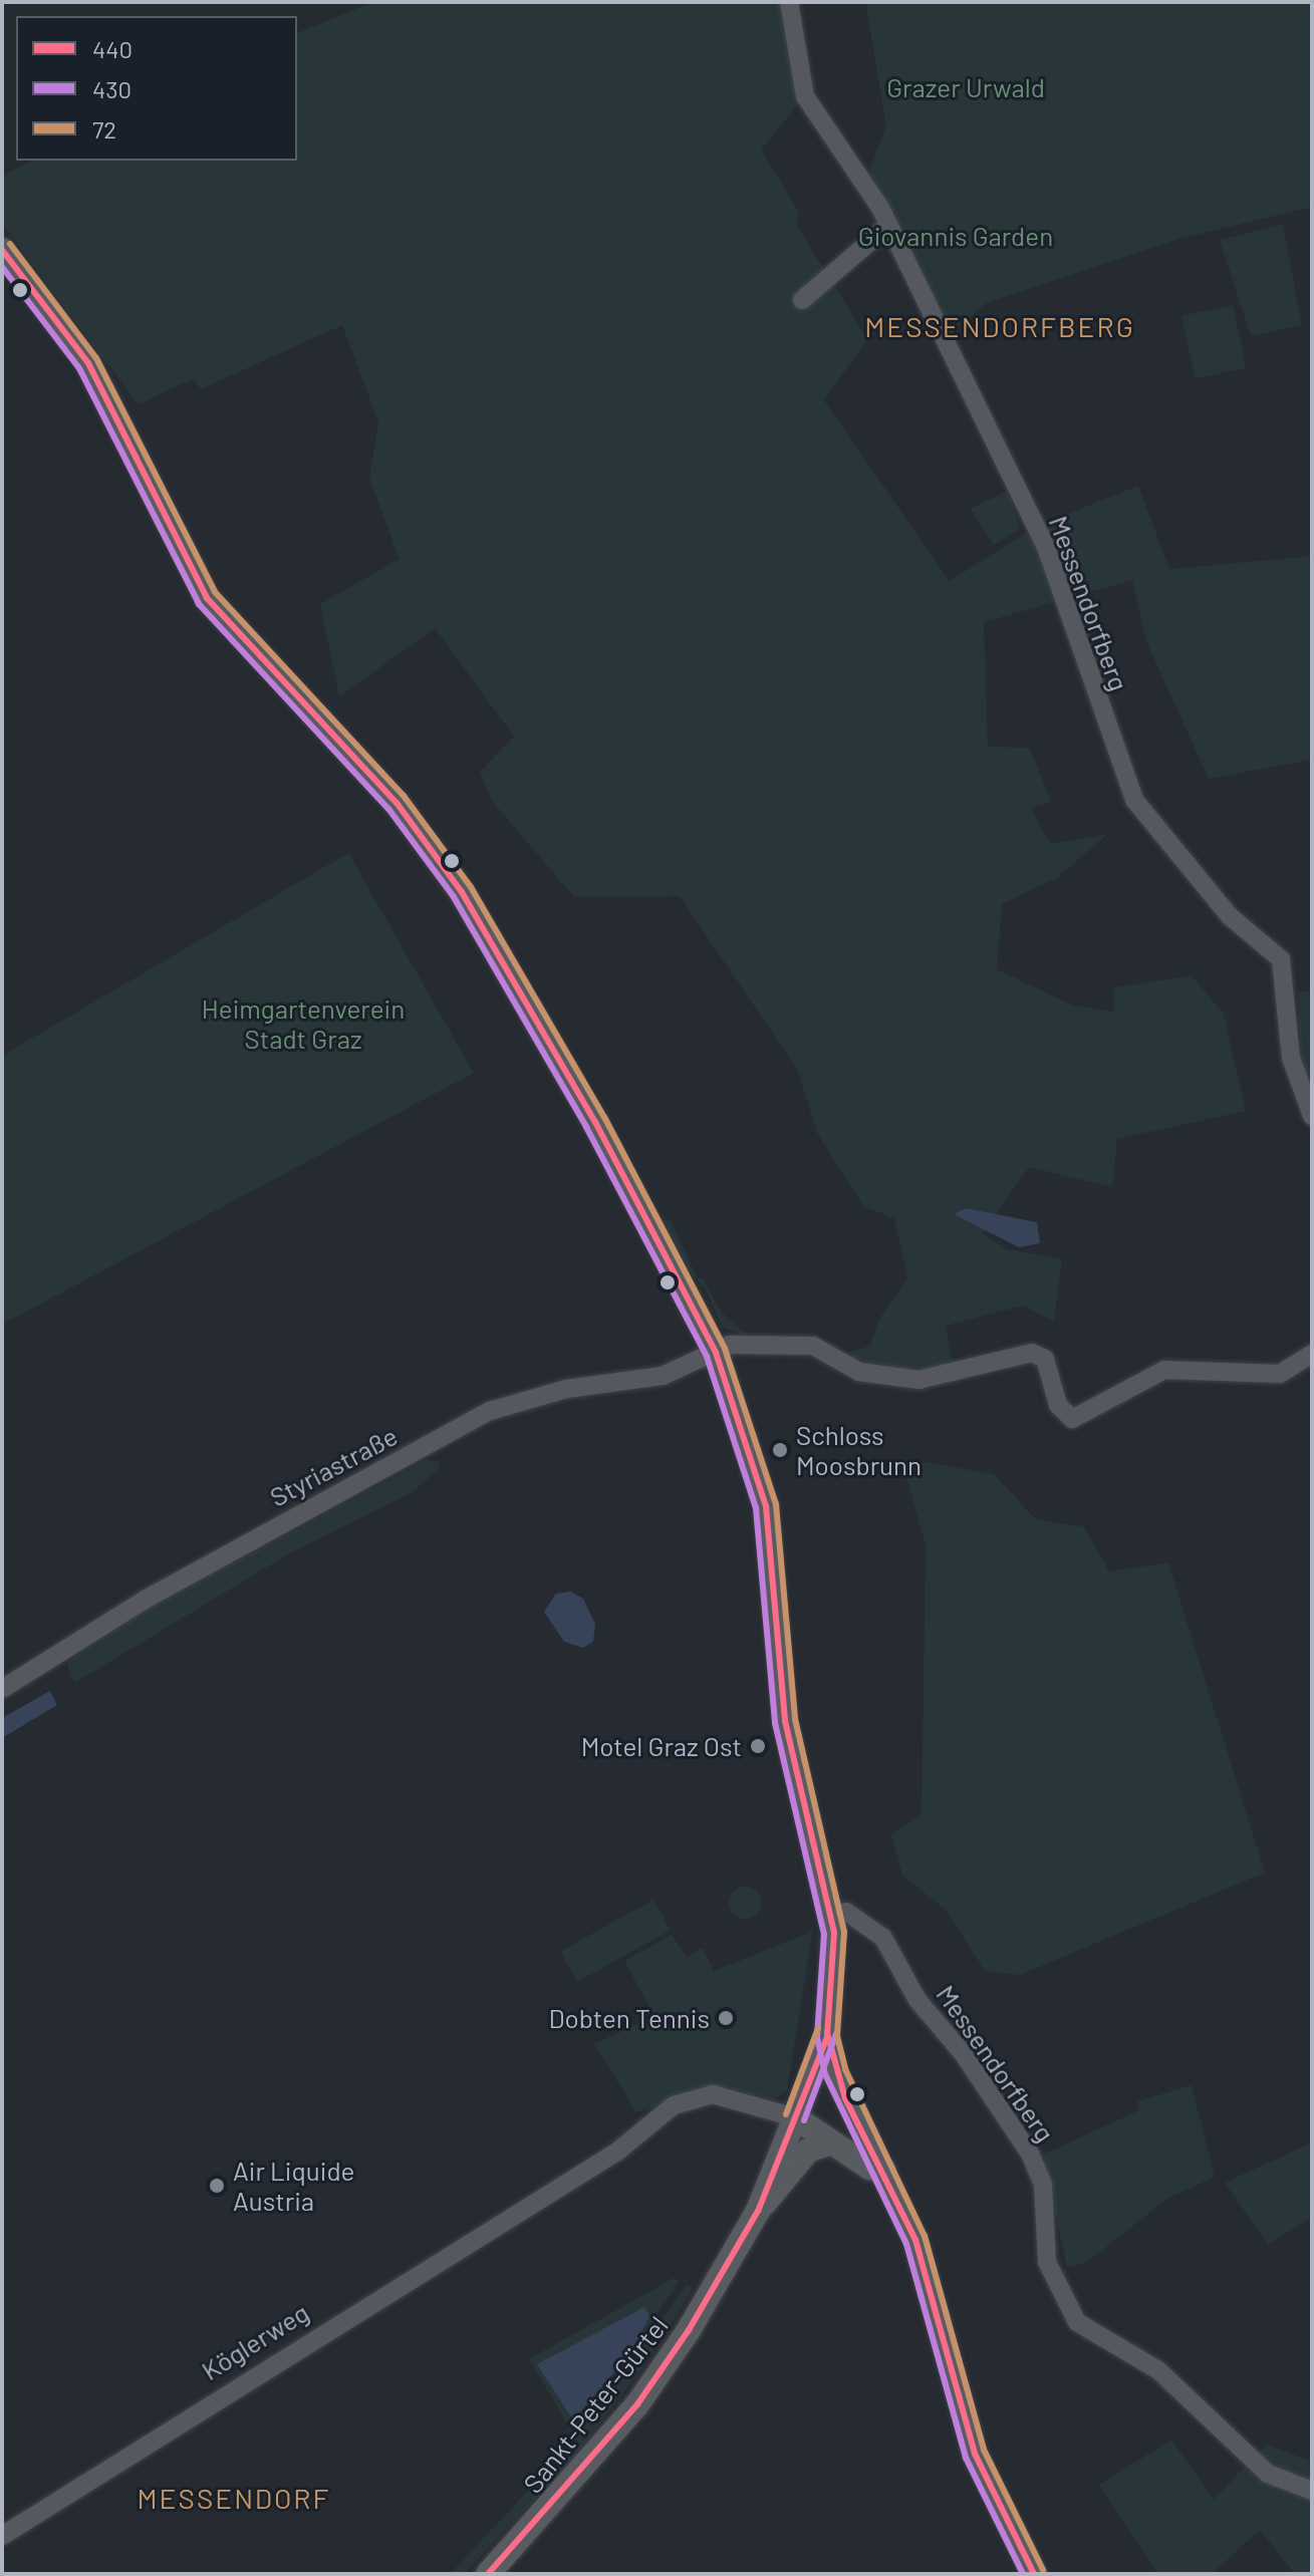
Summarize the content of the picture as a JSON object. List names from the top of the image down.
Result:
{
  "streets": {
    "main road": ["Sankt-Peter-Gürtel"],
    "street": ["Messendorfberg", "Styriastraße", "Köglerweg"]
  },
  "crossings": [
    ["Köglerweg", "Sankt-Peter-Gürtel"]
  ],
  "districts": ["MESSENDORFBERG", "MESSENDORF"],
  "parks": ["Grazer Urwald", "Giovannis Garden", "Heimgartenverein Stadt Graz"],
  "places": [
    "Schloss Moosbrunn",
    "Motel Graz Ost",
    "Dobten Tennis",
    "Air Liquide Austria"
  ],
  "lines": ["transit line 72", "transit line 440", "transit line 430"],
  "legend": ["440", "430", "72"]
}
